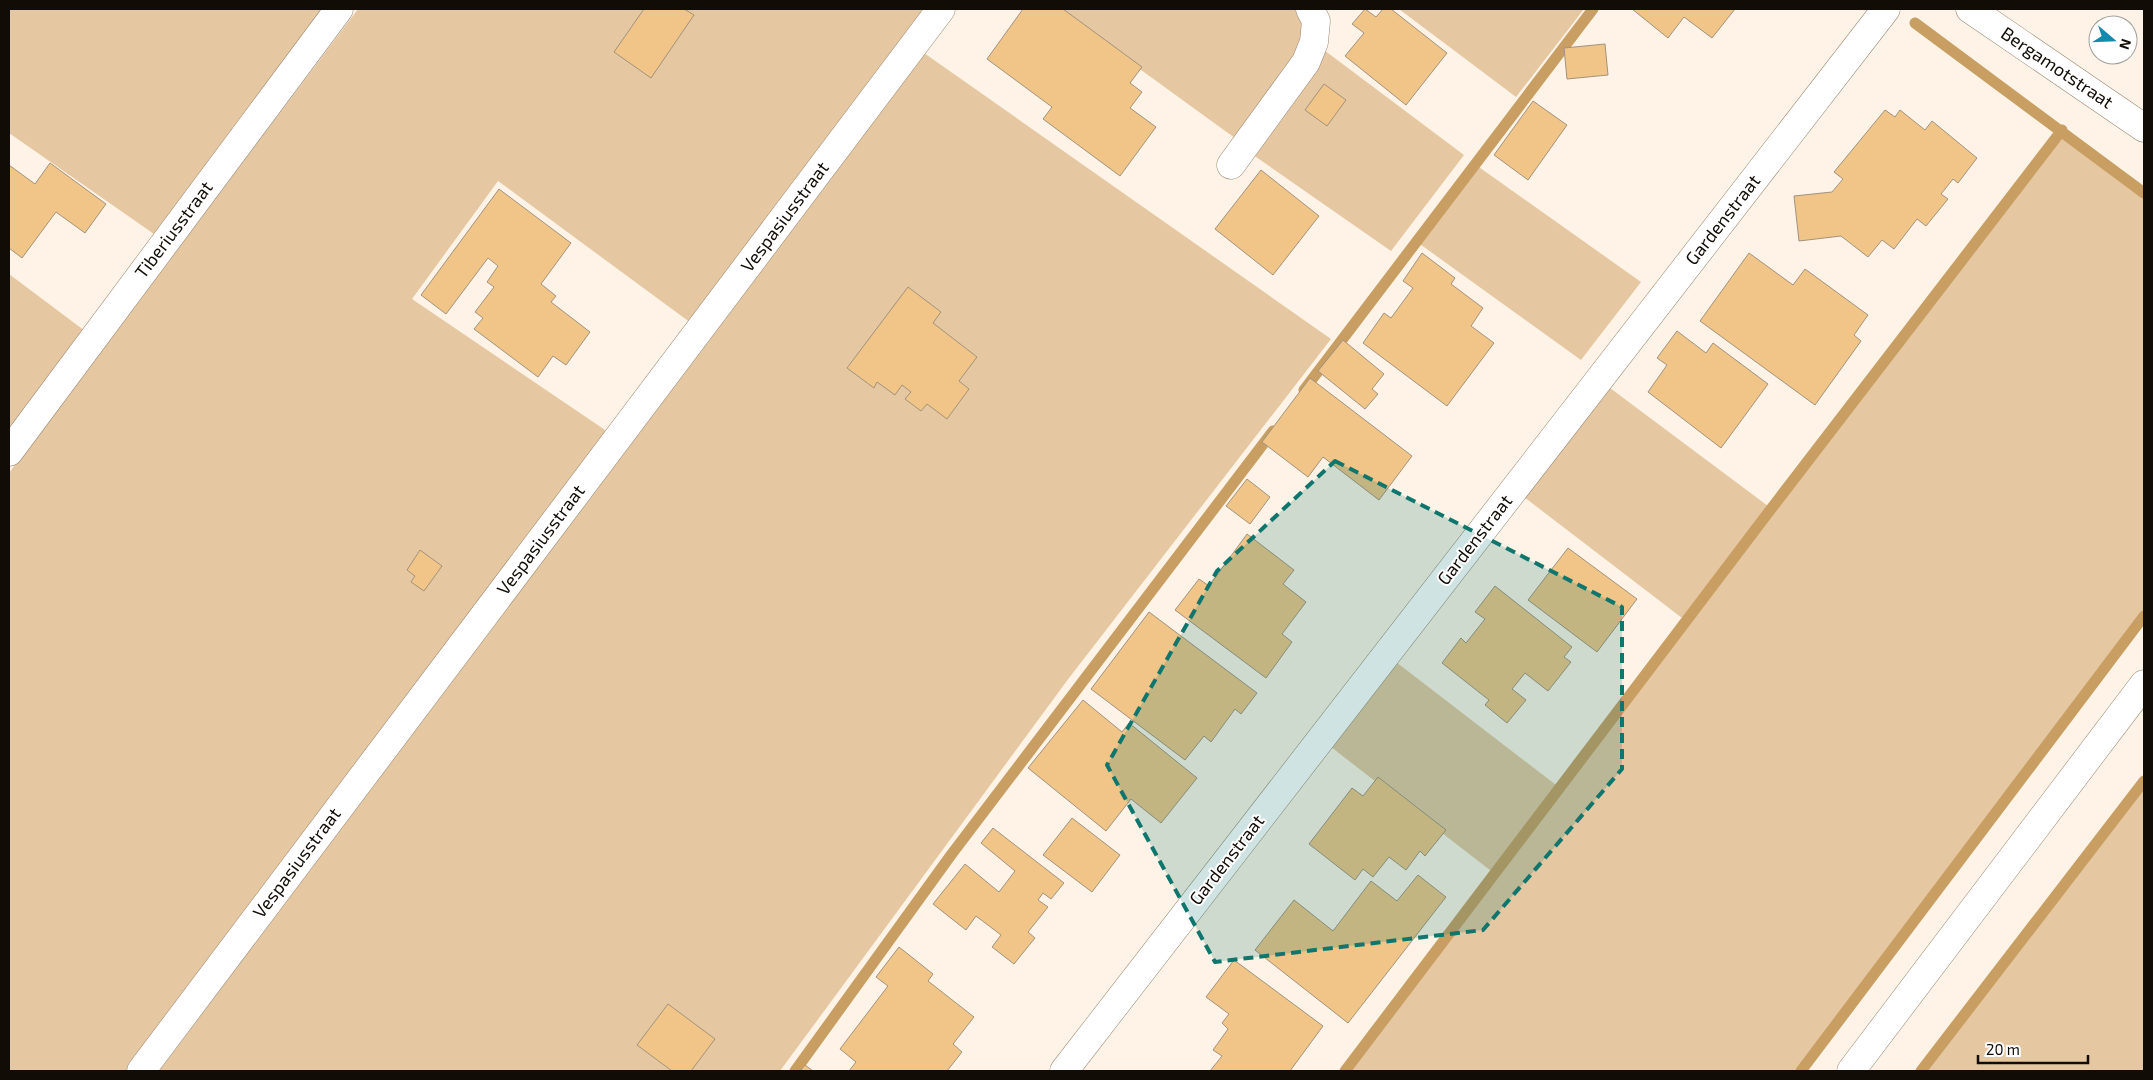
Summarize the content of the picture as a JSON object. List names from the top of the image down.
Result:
{
  "streets": {
    "street": [
      "Bergamotstraat",
      "Vespasiusstraat",
      "Gardenstraat",
      "Tiberiusstraat"
    ]
  },
  "scale_bar": "20 m",
  "north": "right"
}
